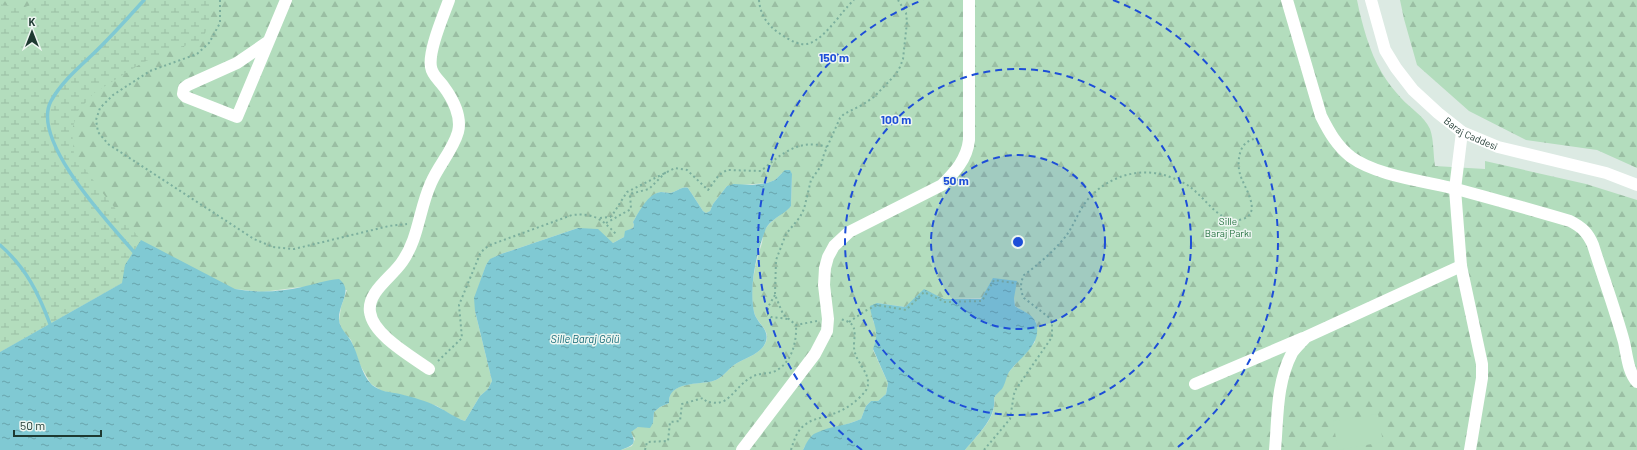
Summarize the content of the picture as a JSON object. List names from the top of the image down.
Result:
{
  "streets": {
    "street": ["Baraj Caddesi"]
  },
  "water": ["Sille Baraj Gölü"],
  "parks": ["Sille Baraj Parkı"],
  "scale_bar": "50 m",
  "north": "top",
  "rings": ["150 m", "100 m", "50 m"]
}
